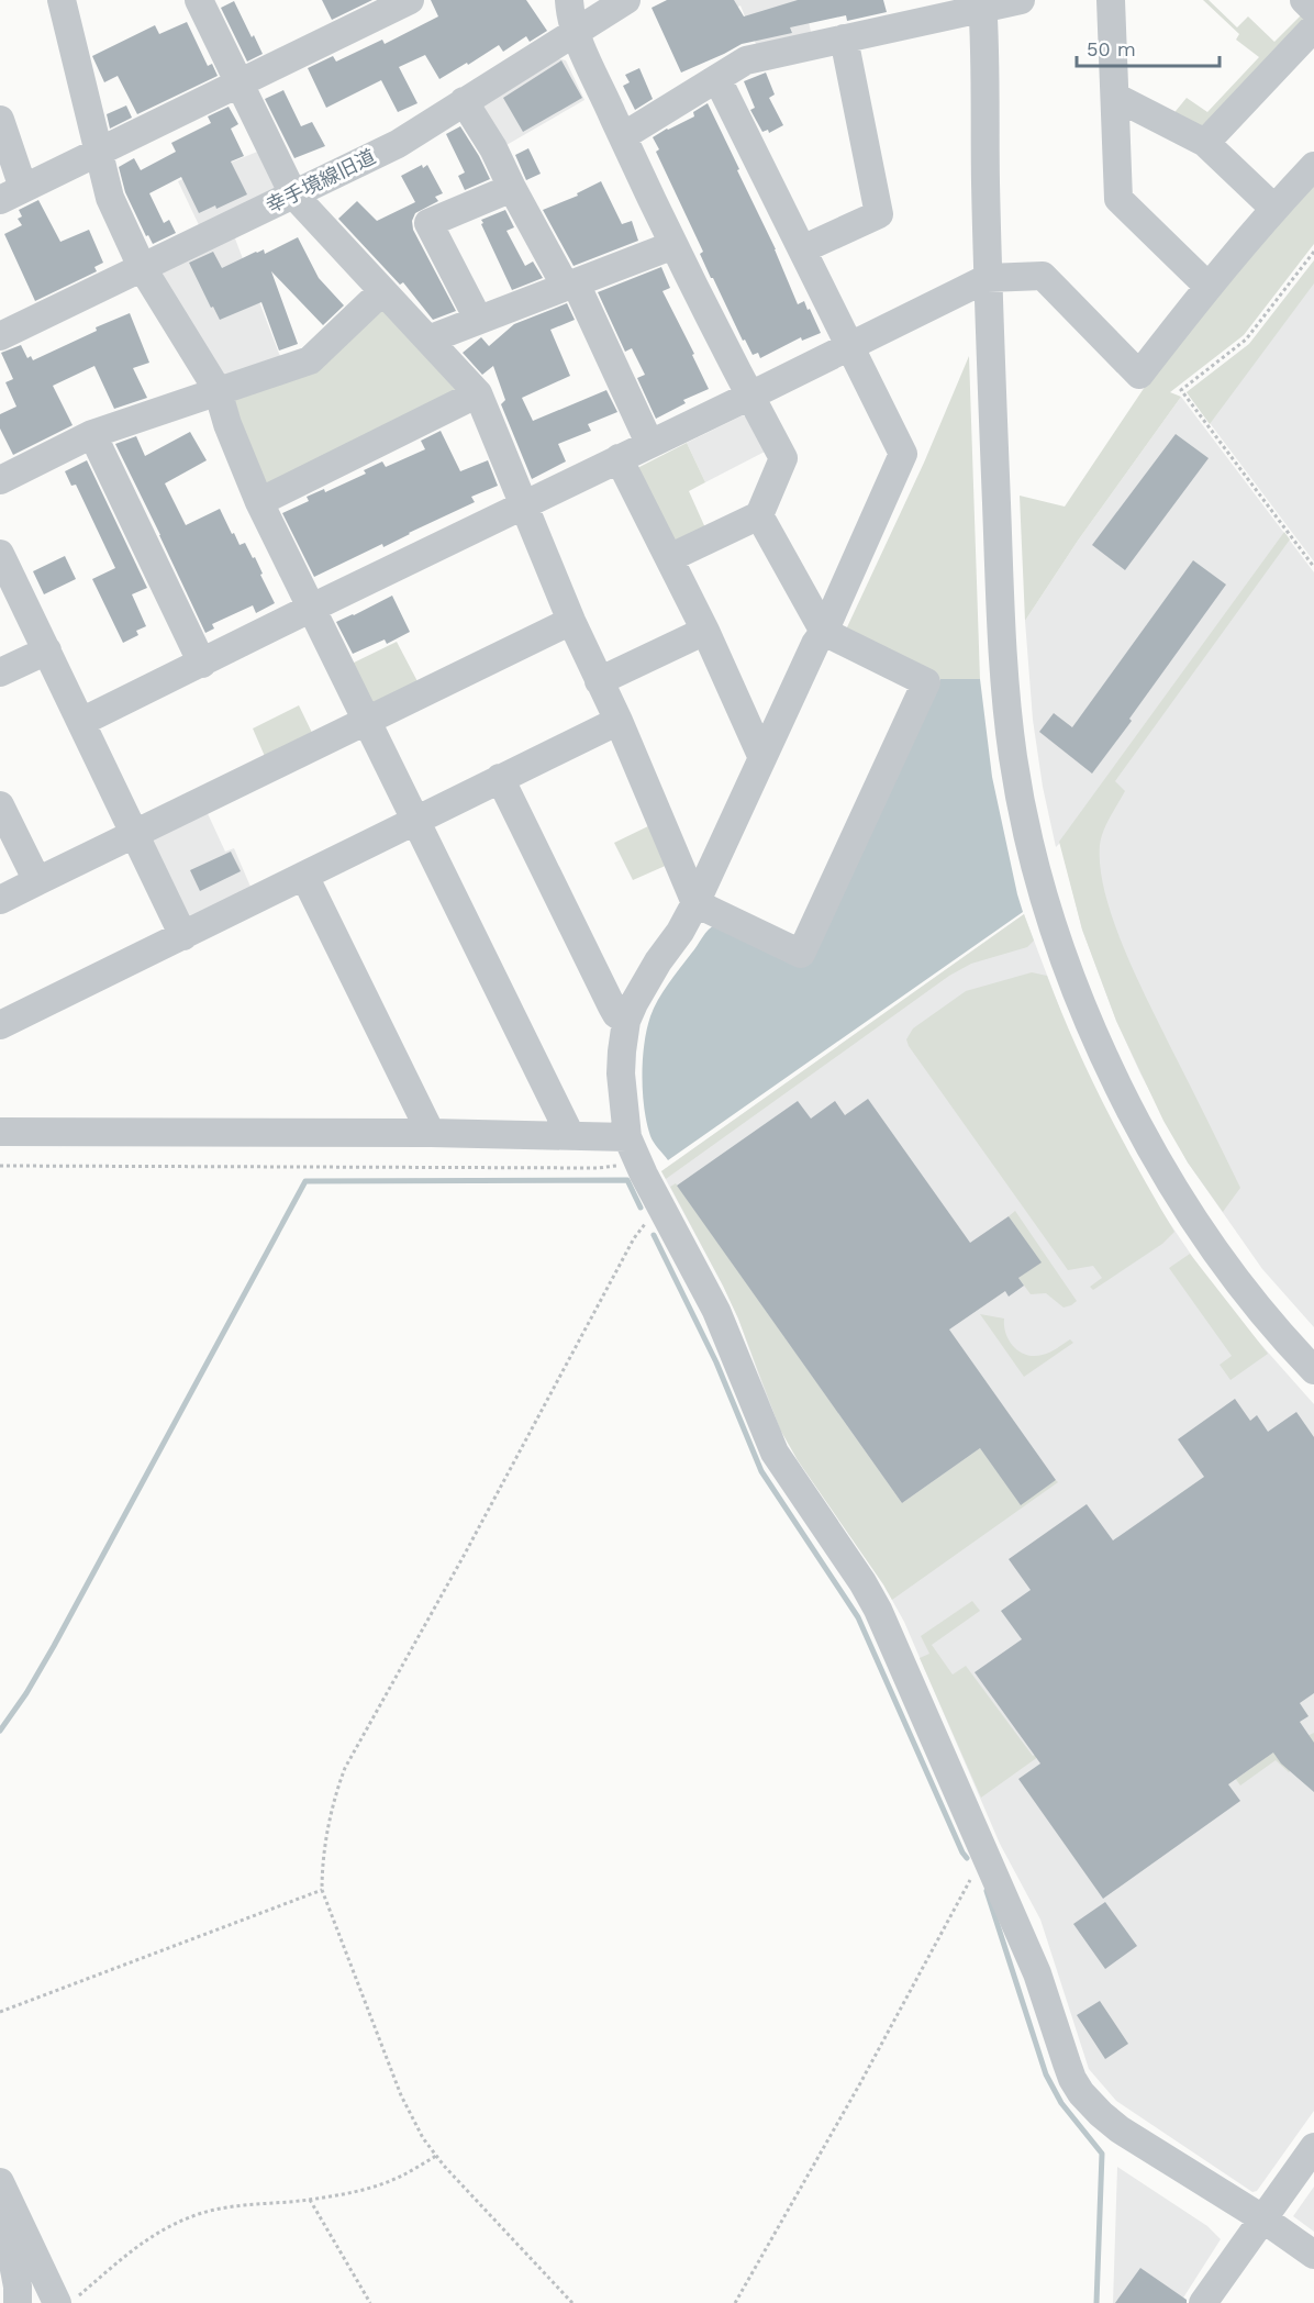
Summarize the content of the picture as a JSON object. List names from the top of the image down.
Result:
{
  "streets": {
    "street": ["幸手境線旧道"]
  },
  "scale_bar": "50 m"
}
